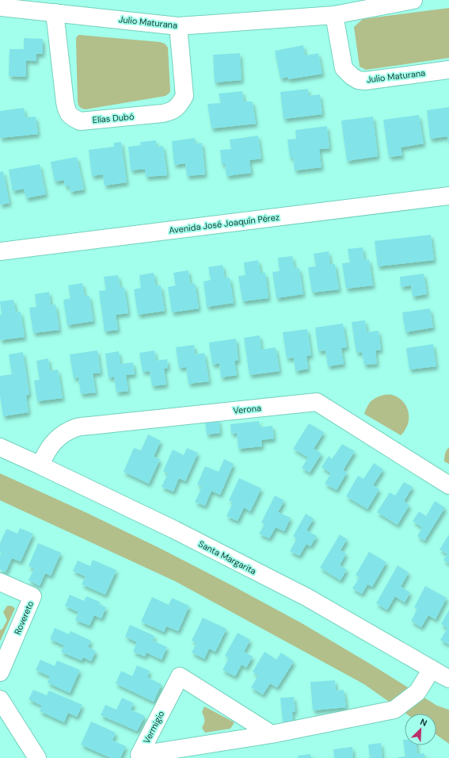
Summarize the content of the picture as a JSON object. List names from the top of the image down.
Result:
{
  "streets": {
    "street": [
      "Julio Maturana",
      "Elías Dubó",
      "Avenida José Joaquín Pérez",
      "Verona",
      "Santa Margarita",
      "Rovereto",
      "Vermigio"
    ]
  },
  "crossings": [
    ["Julio Maturana", "Elías Dubó"],
    ["Verona", "Santa Margarita"],
    ["Santa Margarita", "Vermigio"]
  ],
  "north": "top right"
}
